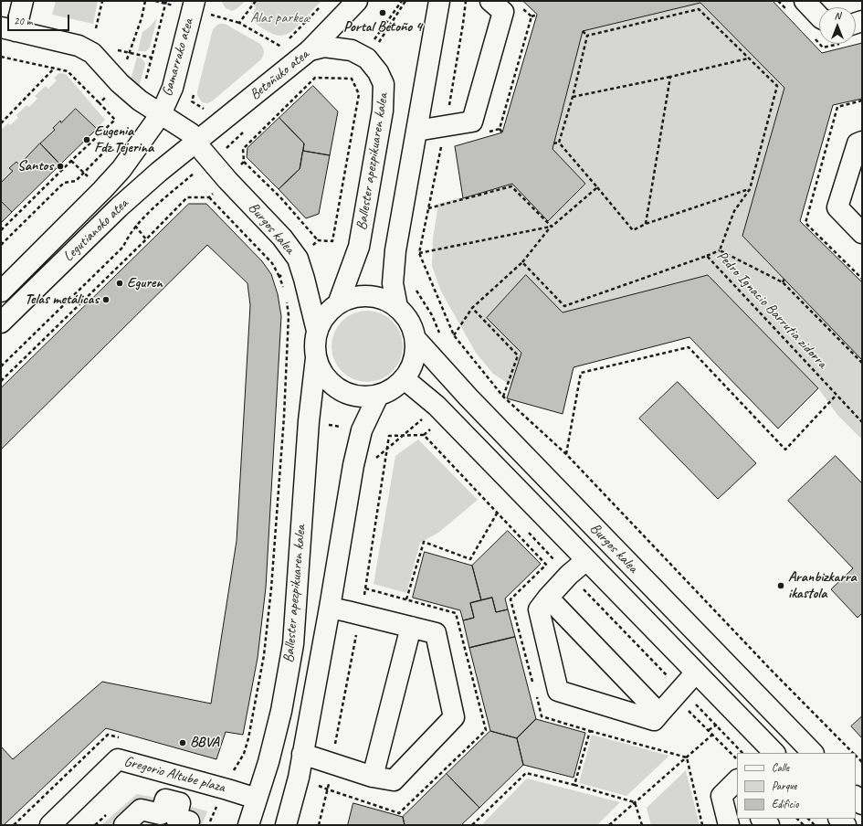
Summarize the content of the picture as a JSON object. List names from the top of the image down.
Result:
{
  "streets": {
    "street": [
      "Gamarrako atea",
      "Betoñuko atea",
      "Ballester apezpikuaren kalea",
      "Burgos kalea",
      "Legutianoko atea",
      "Gregorio Altube plaza"
    ],
    "path": ["Pedro Ignacio Barrutia zidorra"]
  },
  "crossings": [
    ["Gamarrako atea", "Burgos kalea"],
    ["Gamarrako atea", "Legutianoko atea"],
    ["Betoñuko atea", "Ballester apezpikuaren kalea"],
    ["Betoñuko atea", "Burgos kalea"],
    ["Betoñuko atea", "Legutianoko atea"],
    ["Ballester apezpikuaren kalea", "Burgos kalea"],
    ["Ballester apezpikuaren kalea", "Gregorio Altube plaza"],
    ["Burgos kalea", "Legutianoko atea"]
  ],
  "parks": ["Alas parkea"],
  "places": [
    "Portal Betoño 4",
    "Eugenia Fdz.Tejerina",
    "Santos",
    "Eguren",
    "Telas metálicas",
    "Aranbizkarra ikastola",
    "BBVA"
  ],
  "legend": ["Calle", "Parque", "Edificio"],
  "scale_bar": "20 m",
  "north": "top"
}
